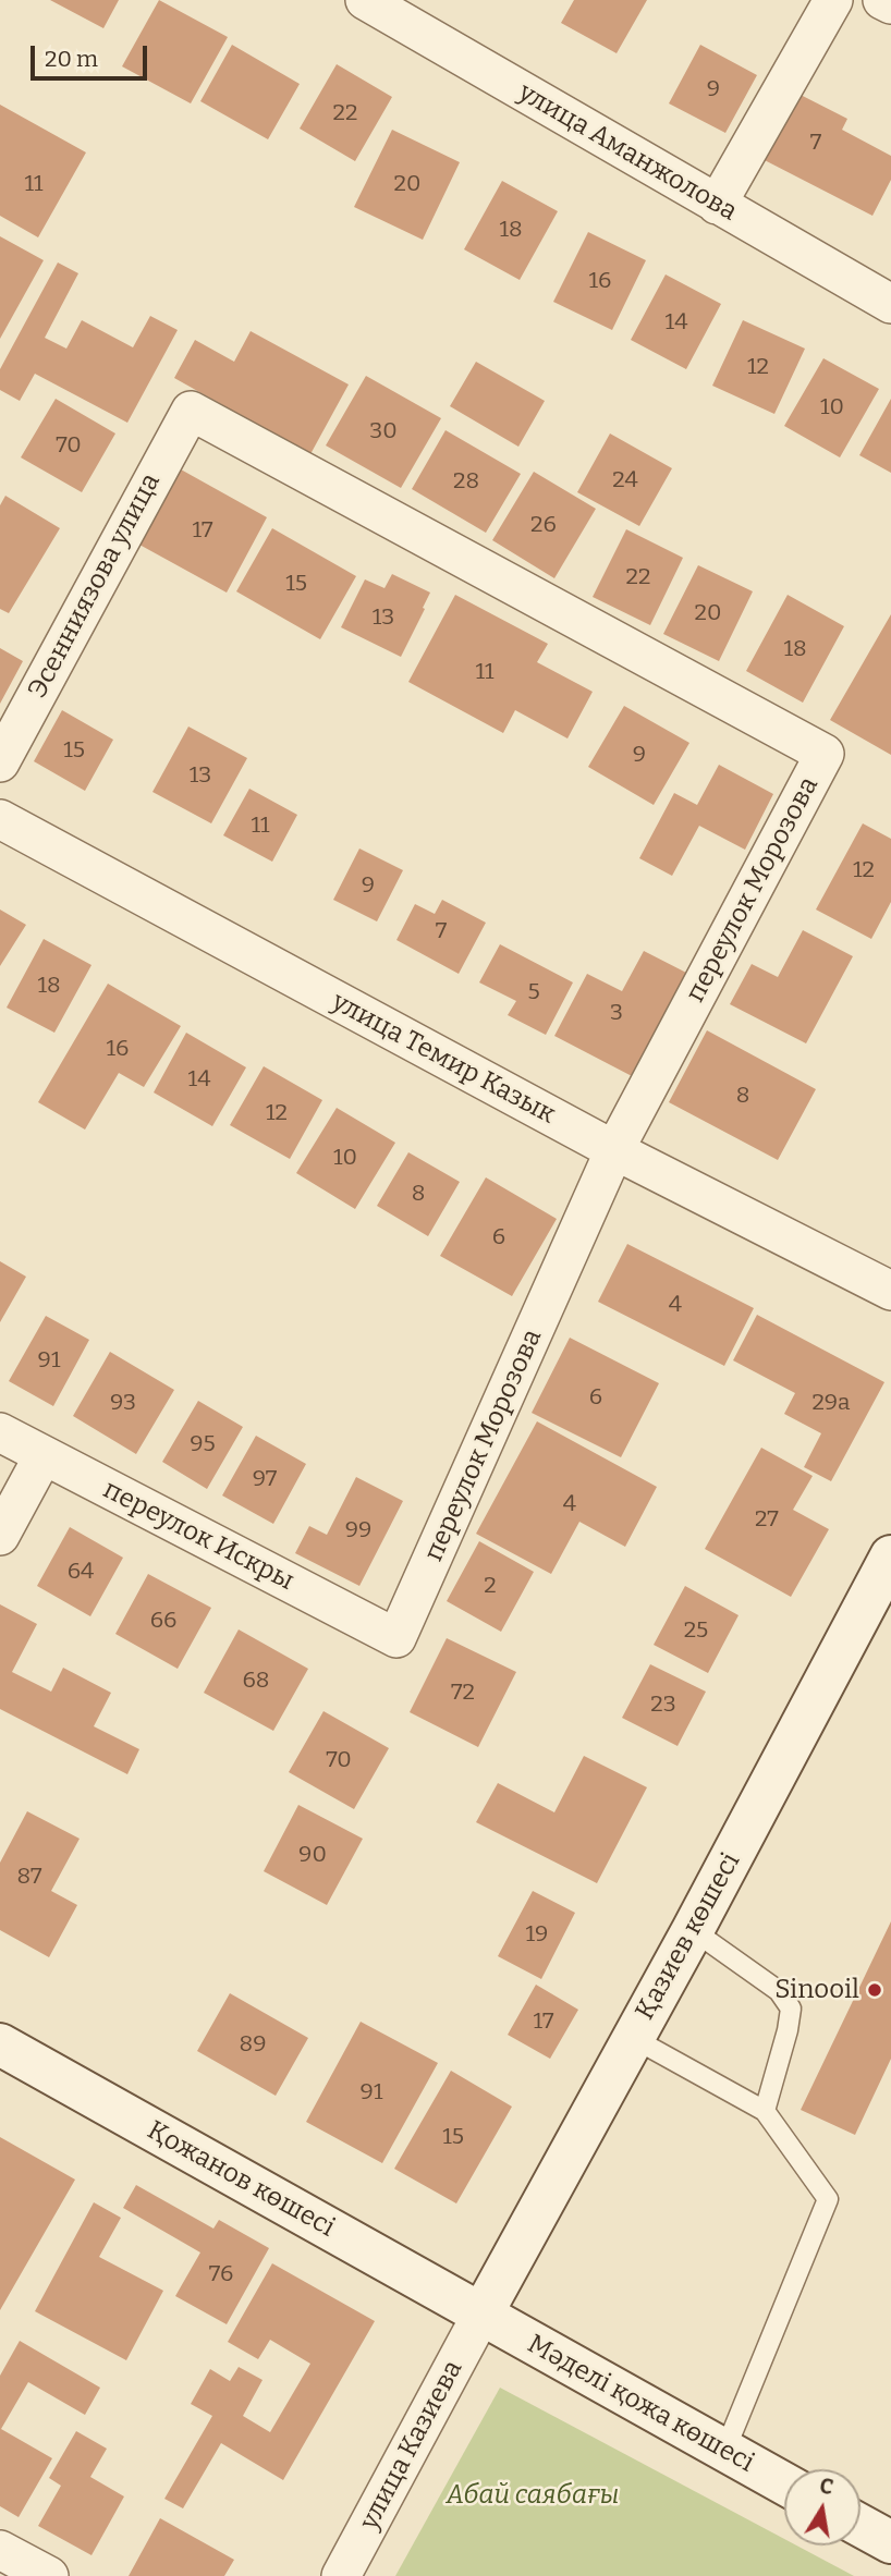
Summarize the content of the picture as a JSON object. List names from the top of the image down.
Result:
{
  "streets": {
    "main road": ["Қазиев көшесі", "Қожанов көшесі", "Мәделі қожа көшесі"],
    "street": [
      "улица Аманжолова",
      "Эсенниязова улица",
      "переулок Морозова",
      "улица Темир Казык",
      "переулок Искры",
      "улица Казиева"
    ]
  },
  "crossings": [
    ["Эсенниязова улица", "переулок Морозова"],
    ["переулок Морозова", "улица Темир Казык"],
    ["переулок Морозова", "переулок Искры"],
    ["Қазиев көшесі", "Қожанов көшесі"],
    ["Қазиев көшесі", "Мәделі қожа көшесі"],
    ["Қазиев көшесі", "улица Казиева"],
    ["Қожанов көшесі", "Мәделі қожа көшесі"],
    ["Қожанов көшесі", "улица Казиева"],
    ["Мәделі қожа көшесі", "улица Казиева"]
  ],
  "parks": ["Абай саябағы"],
  "places": ["Sinooil"],
  "house_numbers": [
    "9",
    "22",
    "7",
    "11",
    "20",
    "18",
    "16",
    "14",
    "12",
    "10",
    "30",
    "70",
    "24",
    "28",
    "26",
    "17",
    "22",
    "15",
    "20",
    "13",
    "18",
    "11",
    "15",
    "9",
    "13",
    "11",
    "12",
    "9",
    "7",
    "18",
    "5",
    "3",
    "16",
    "14",
    "8",
    "12",
    "10",
    "8",
    "6",
    "4",
    "91",
    "6",
    "93",
    "29а",
    "95",
    "97",
    "4",
    "27",
    "99",
    "64",
    "2",
    "66",
    "25",
    "68",
    "72",
    "23",
    "70",
    "90",
    "87",
    "19",
    "17",
    "89",
    "91",
    "15",
    "76"
  ],
  "scale_bar": "20 m",
  "north": "top"
}
